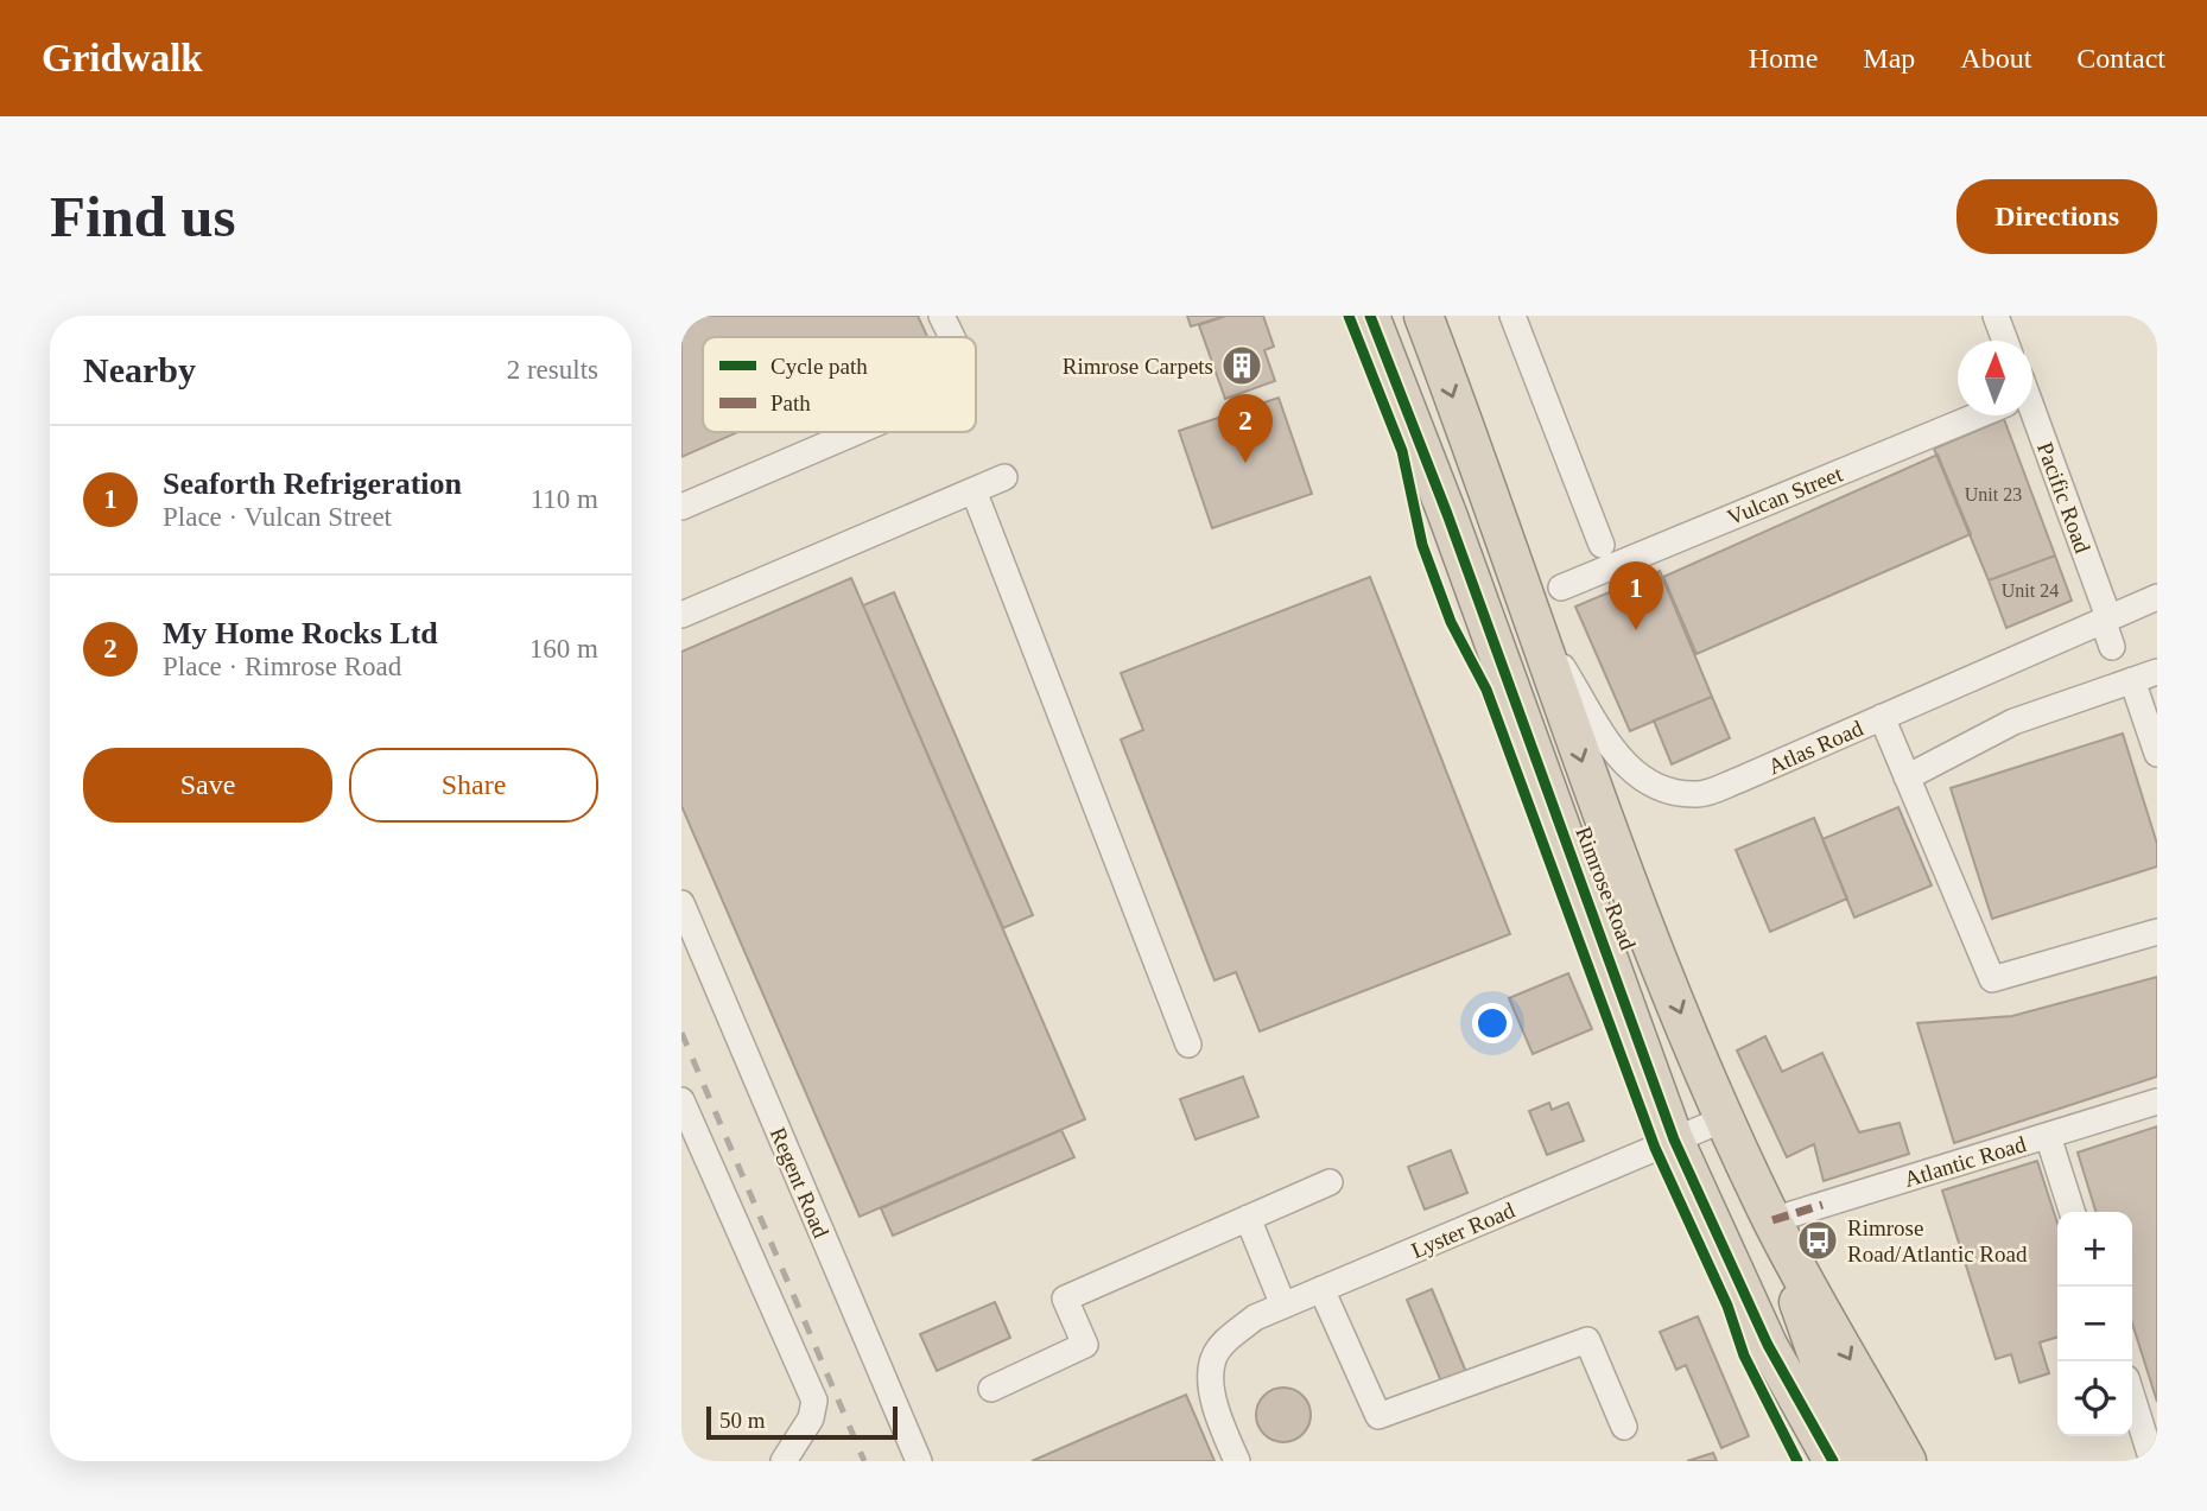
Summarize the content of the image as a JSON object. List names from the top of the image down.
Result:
{
  "streets": {
    "highway": ["Rimrose Road"],
    "street": [
      "Vulcan Street",
      "Pacific Road",
      "Atlas Road",
      "Atlantic Road",
      "Regent Road",
      "Lyster Road"
    ]
  },
  "crossings": [
    ["Pacific Road", "Atlas Road"],
    ["Atlas Road", "Rimrose Road"],
    ["Rimrose Road", "Atlantic Road"],
    ["Rimrose Road", "Lyster Road"]
  ],
  "places": {
    "building": ["Rimrose Carpets"],
    "bus stop": ["Rimrose Road/Atlantic Road"]
  },
  "house_numbers": ["Unit 23", "Unit 24"],
  "legend": ["Cycle path", "Path"],
  "scale_bar": "50 m",
  "north": "top",
  "page": {
    "header": "Gridwalk",
    "nav": [
      "Home",
      "Map",
      "About",
      "Contact"
    ],
    "buttons": [
      "Directions",
      ["Save", "Share"]
    ],
    "title": "Find us",
    "heading": ["Nearby", "2 results"],
    "pins": ["2", "1"],
    "list": [
      {
        "mark": "1",
        "name": "Seaforth Refrigeration",
        "note": "Place · Vulcan Street",
        "value": "110 m"
      },
      {
        "mark": "2",
        "name": "My Home Rocks Ltd",
        "note": "Place · Rimrose Road",
        "value": "160 m"
      }
    ],
    "map_buttons": ["+", "−"],
    "scale": "50 m"
  }
}
